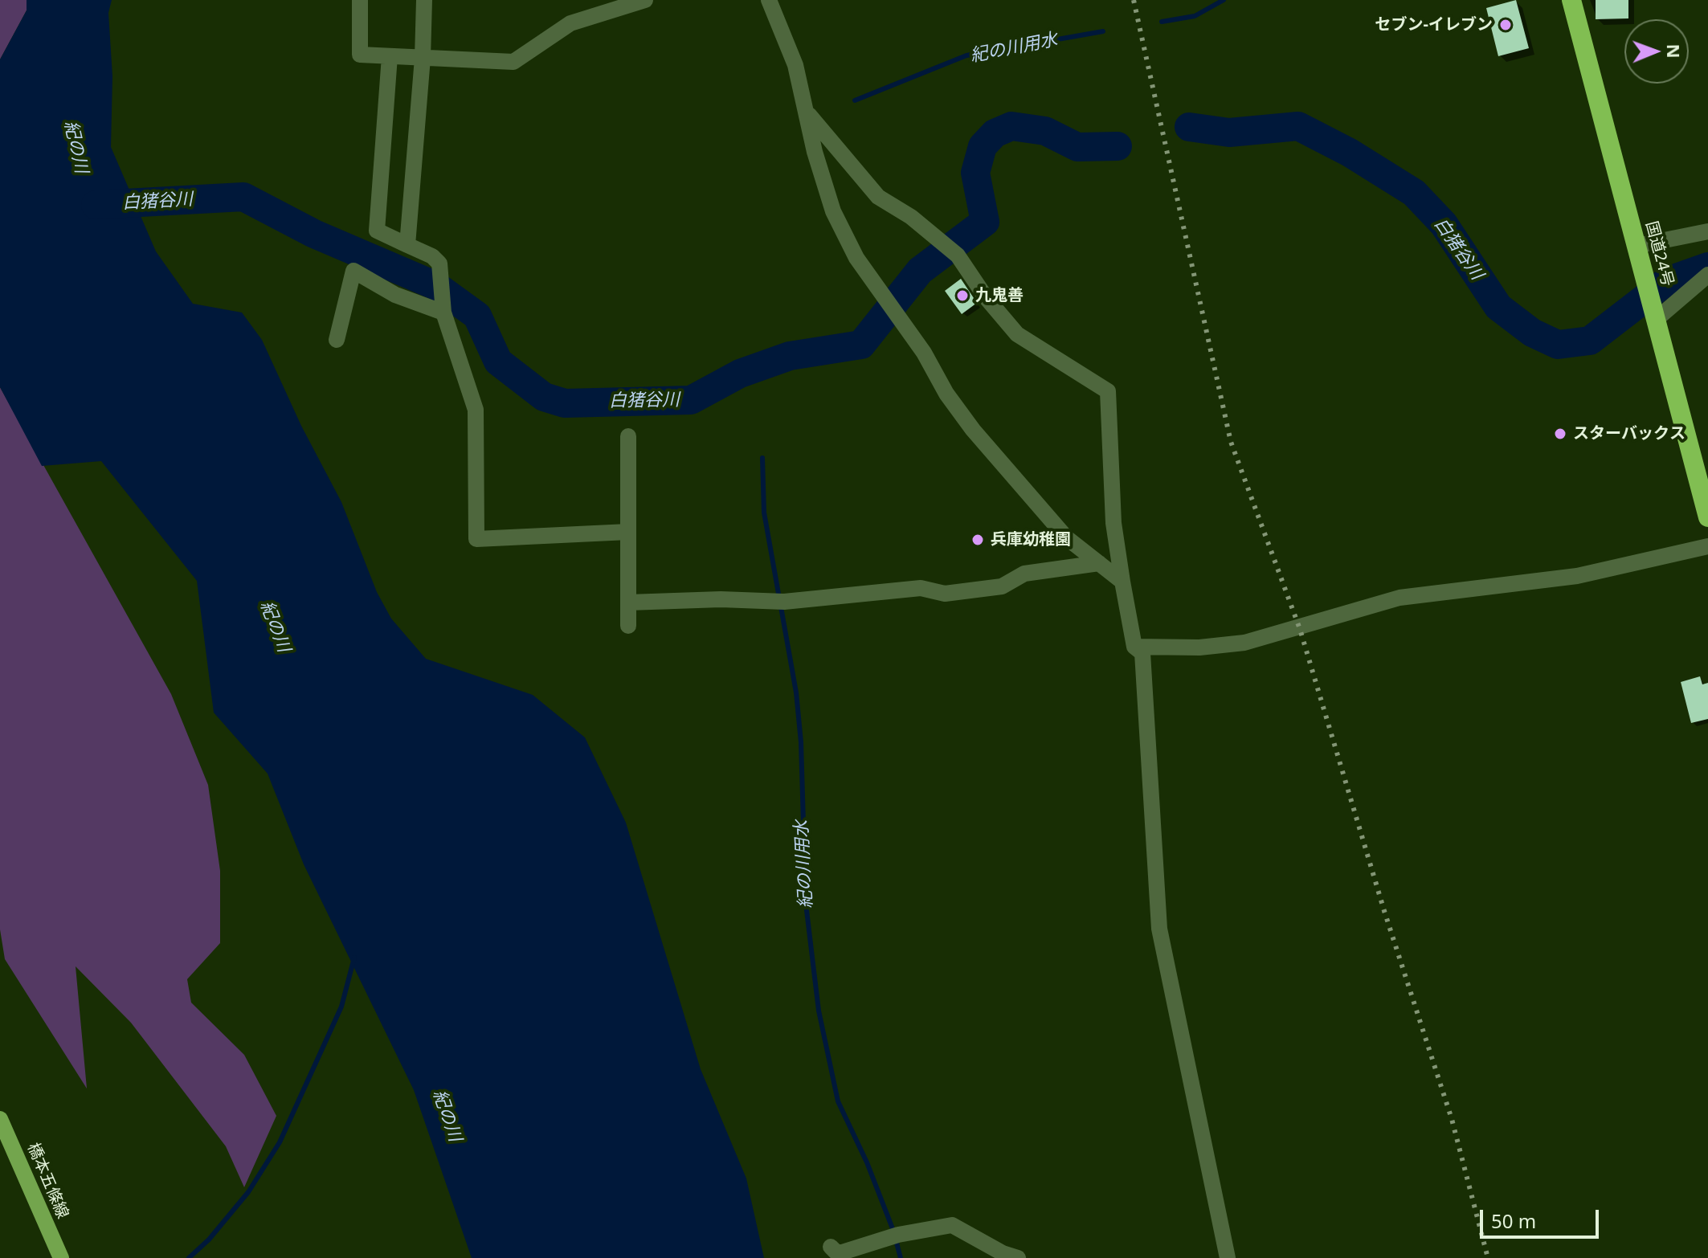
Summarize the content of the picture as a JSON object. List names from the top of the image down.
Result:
{
  "streets": {
    "highway": ["国道24号"],
    "main road": ["橋本五條線"]
  },
  "water": ["紀の川用水", "紀の川", "白猪谷川"],
  "places": [
    "セブン-イレブン",
    "九鬼善",
    "スターバックス",
    "兵庫幼稚園"
  ],
  "scale_bar": "50 m",
  "north": "right"
}
